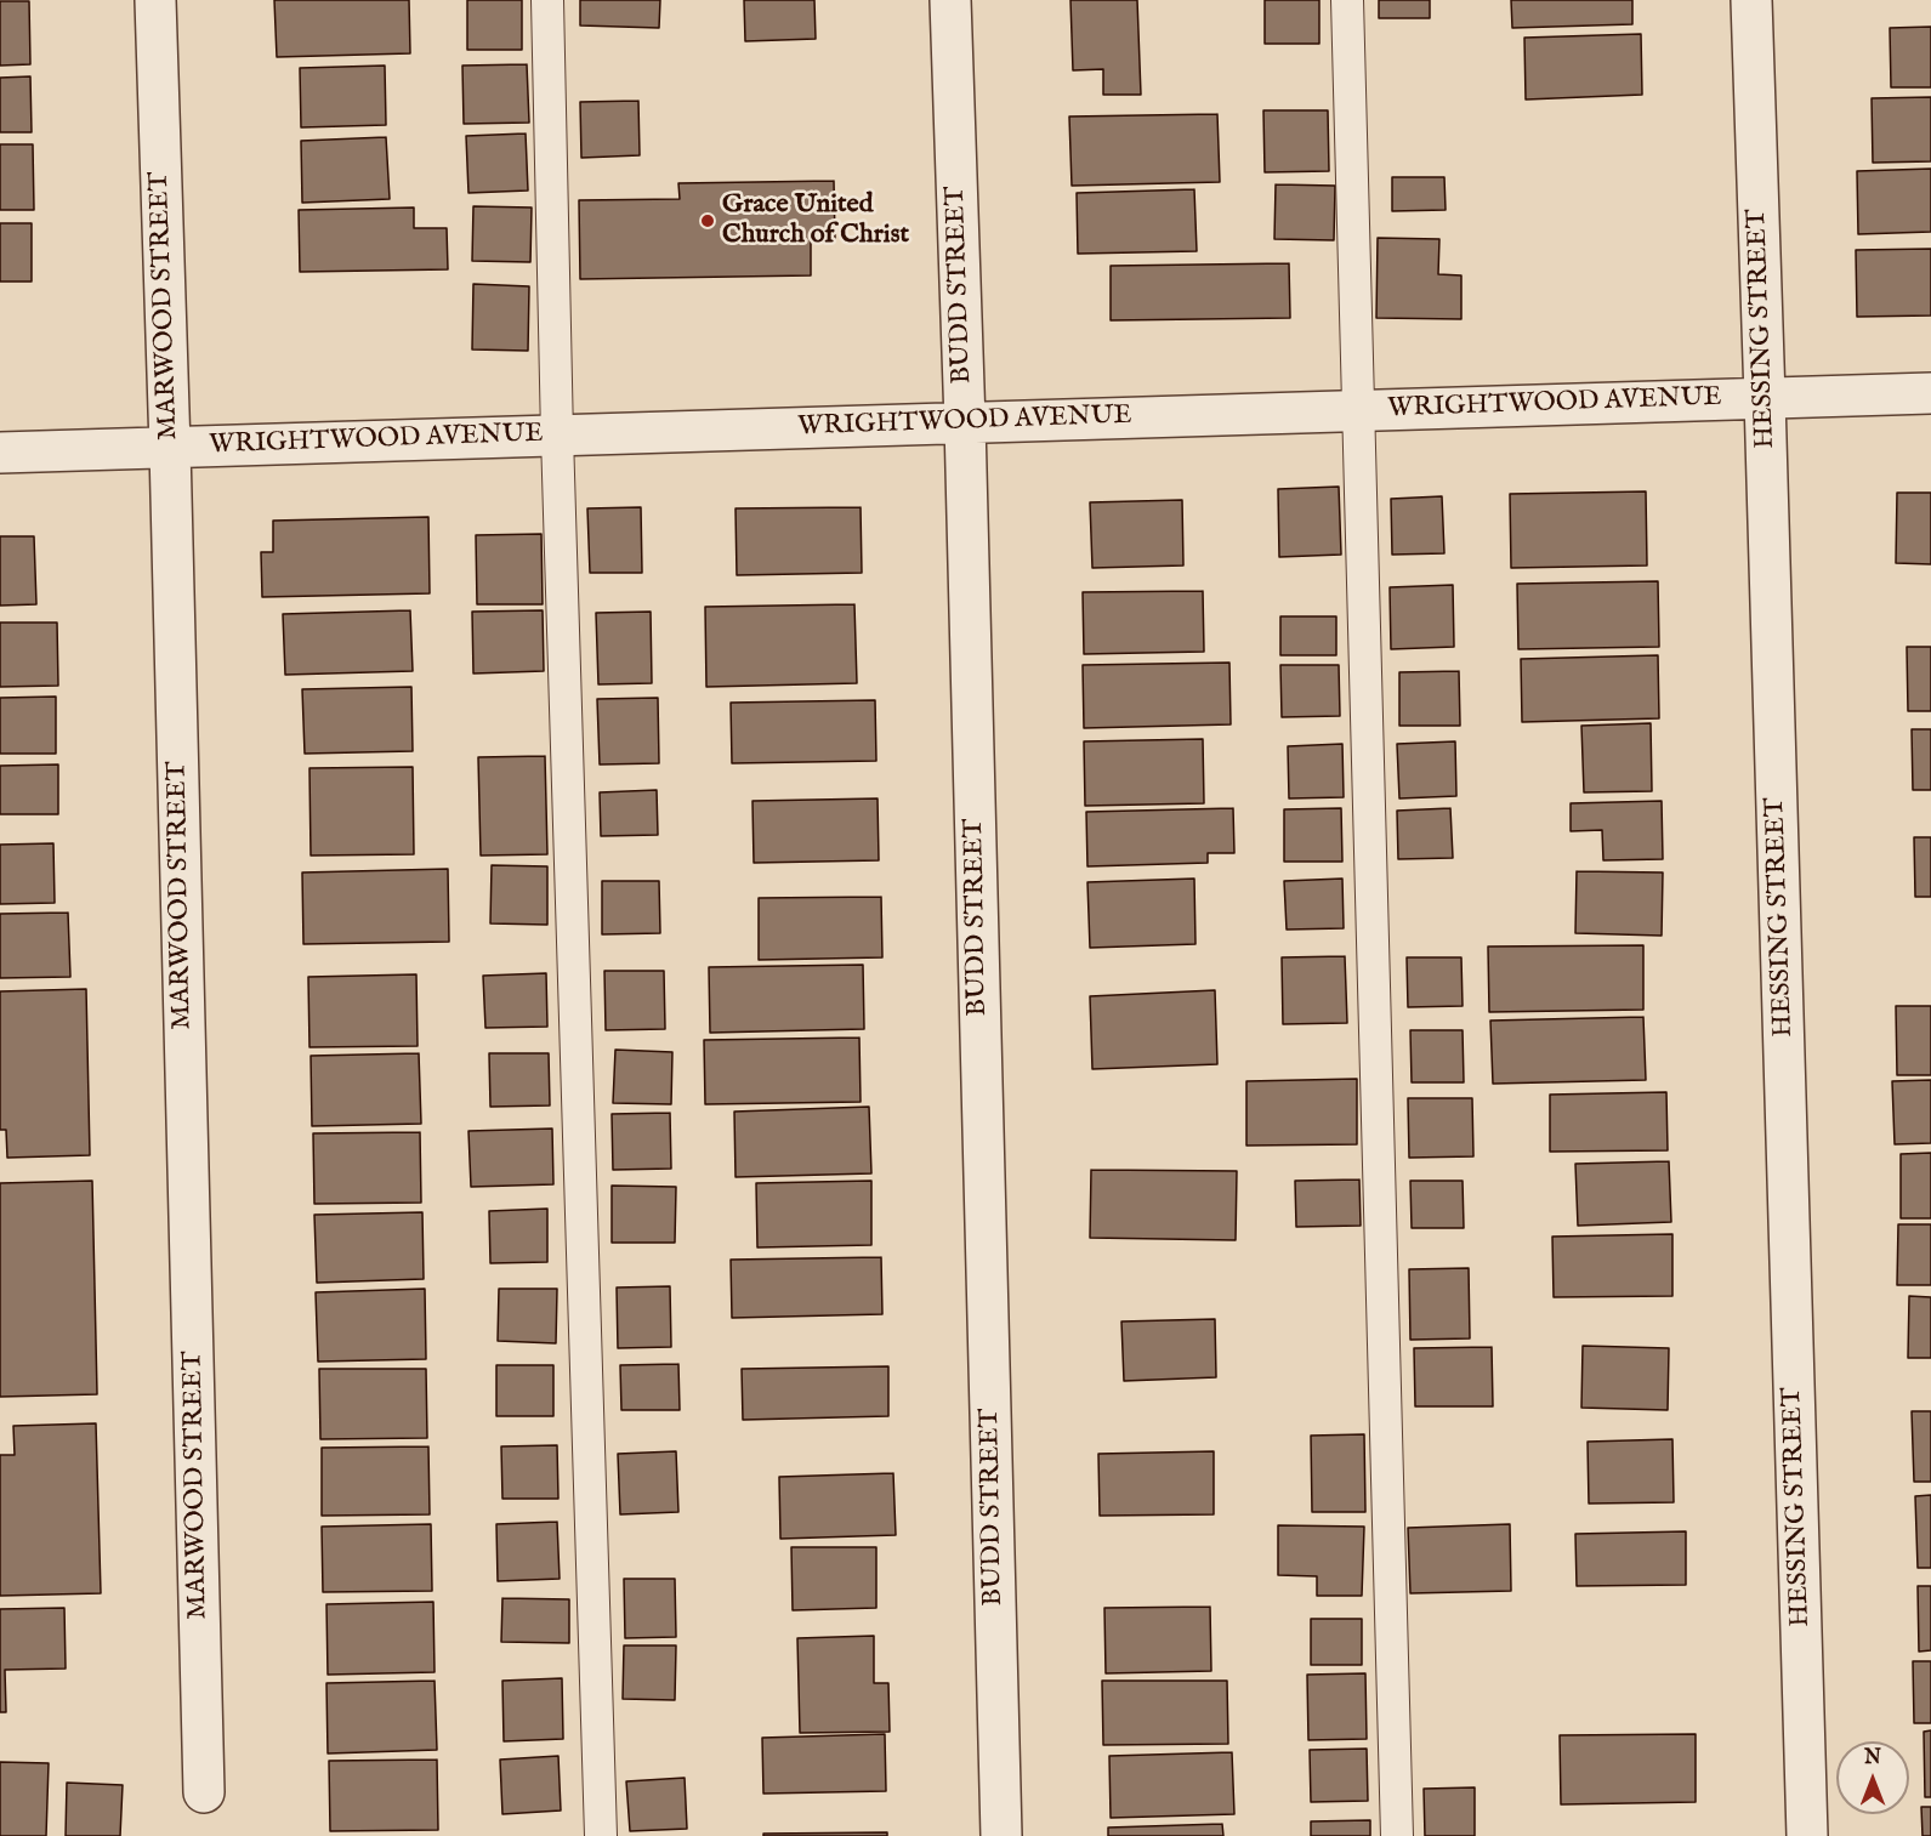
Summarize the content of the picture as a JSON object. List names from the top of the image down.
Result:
{
  "streets": {
    "street": [
      "BUDD STREET",
      "MARWOOD STREET",
      "HESSING STREET",
      "WRIGHTWOOD AVENUE"
    ]
  },
  "crossings": [
    ["BUDD STREET", "WRIGHTWOOD AVENUE"],
    ["MARWOOD STREET", "WRIGHTWOOD AVENUE"],
    ["HESSING STREET", "WRIGHTWOOD AVENUE"]
  ],
  "places": ["Grace United Church of Christ"],
  "north": "top"
}
